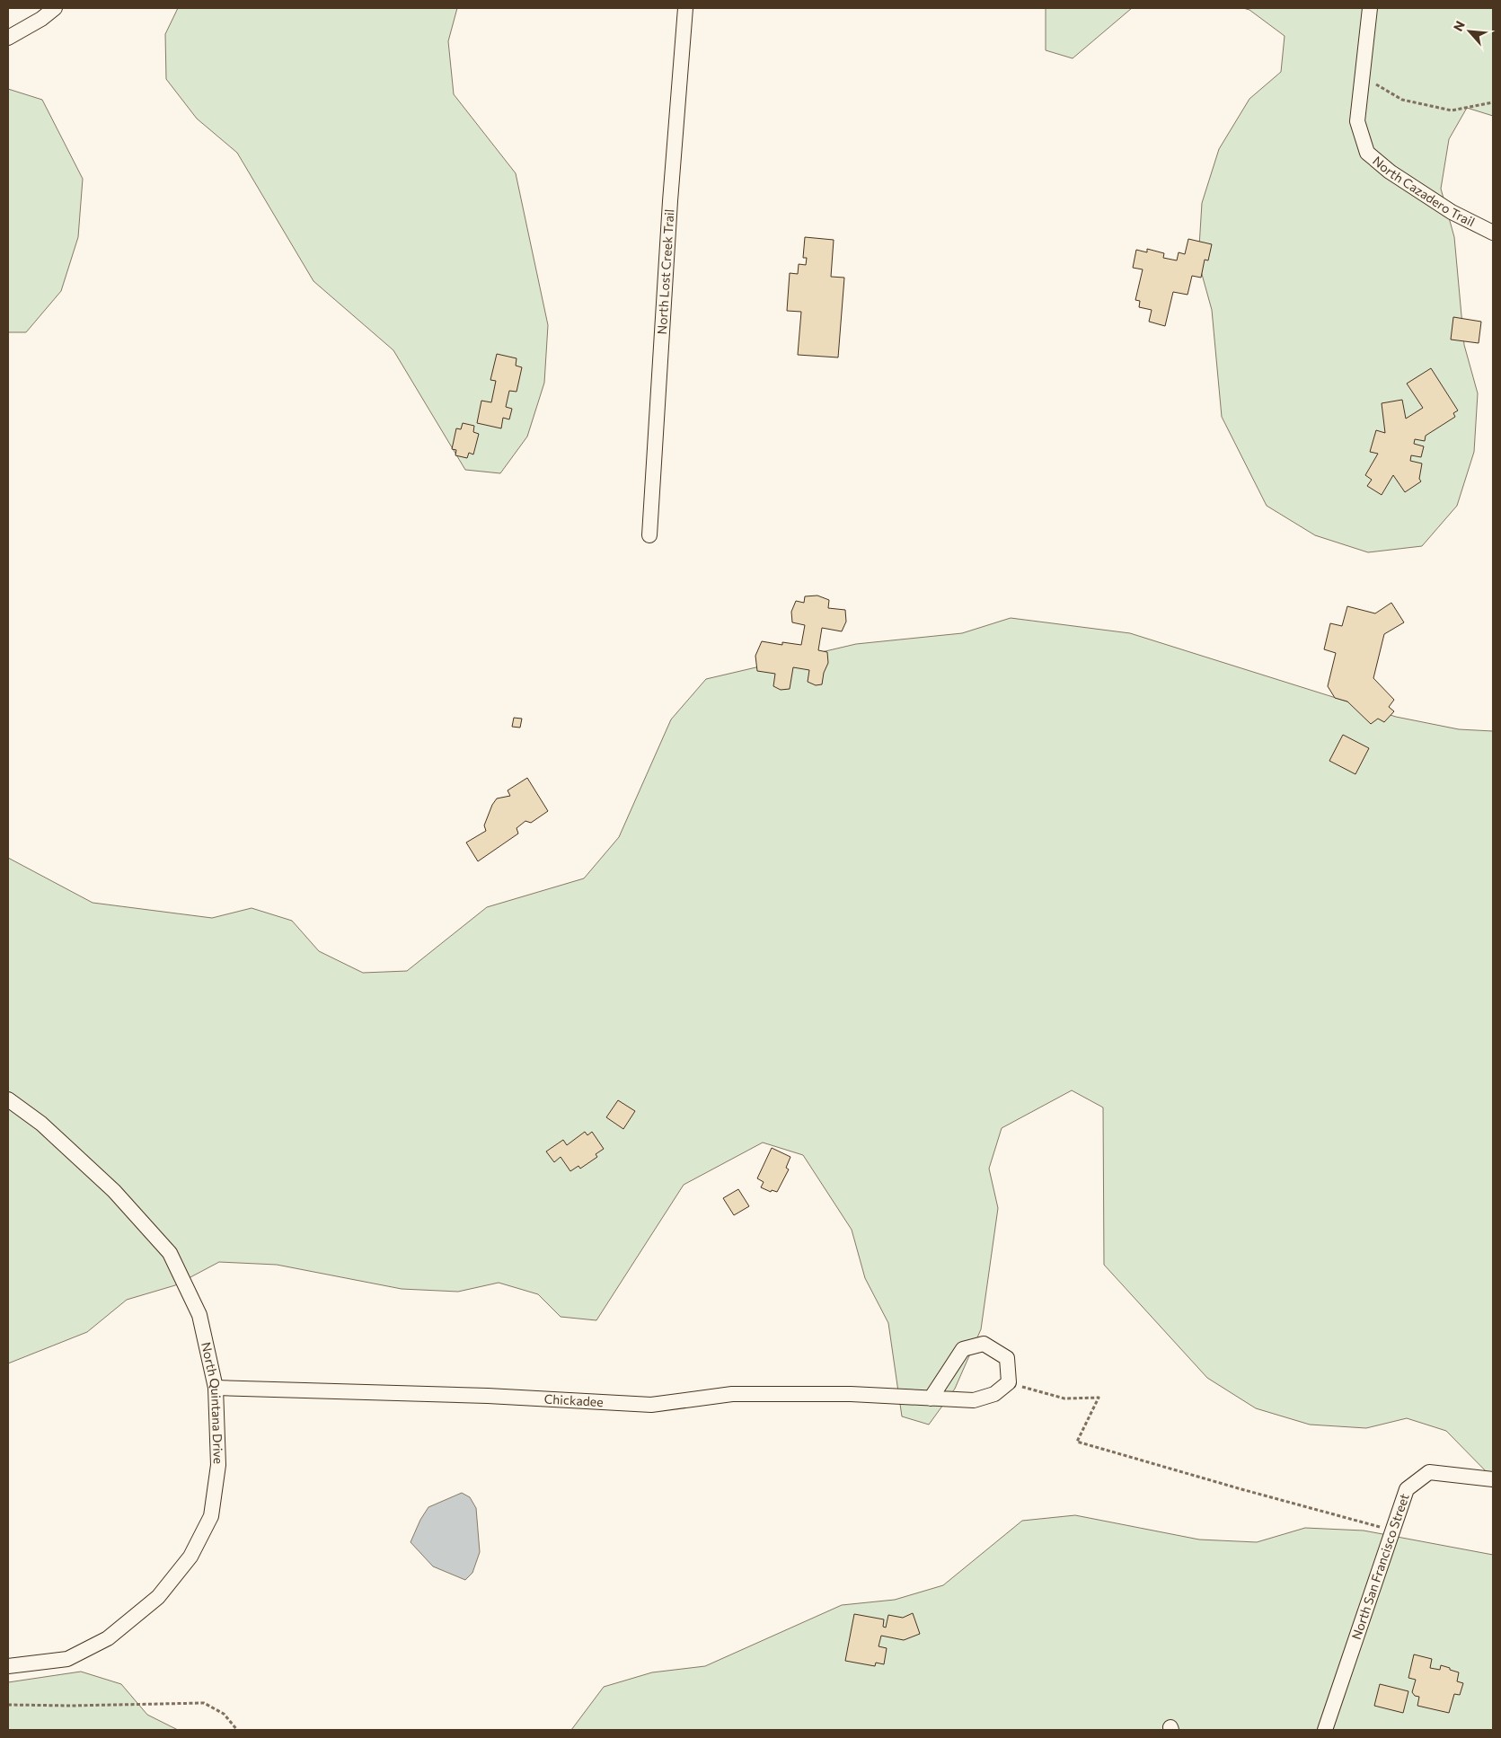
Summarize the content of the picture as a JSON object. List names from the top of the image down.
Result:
{
  "streets": {
    "street": [
      "North Cazadero Trail",
      "North Lost Creek Trail",
      "Chickadee",
      "North Quintana Drive",
      "North San Francisco Street"
    ]
  },
  "crossings": [
    ["Chickadee", "North Quintana Drive"]
  ],
  "north": "top left"
}
